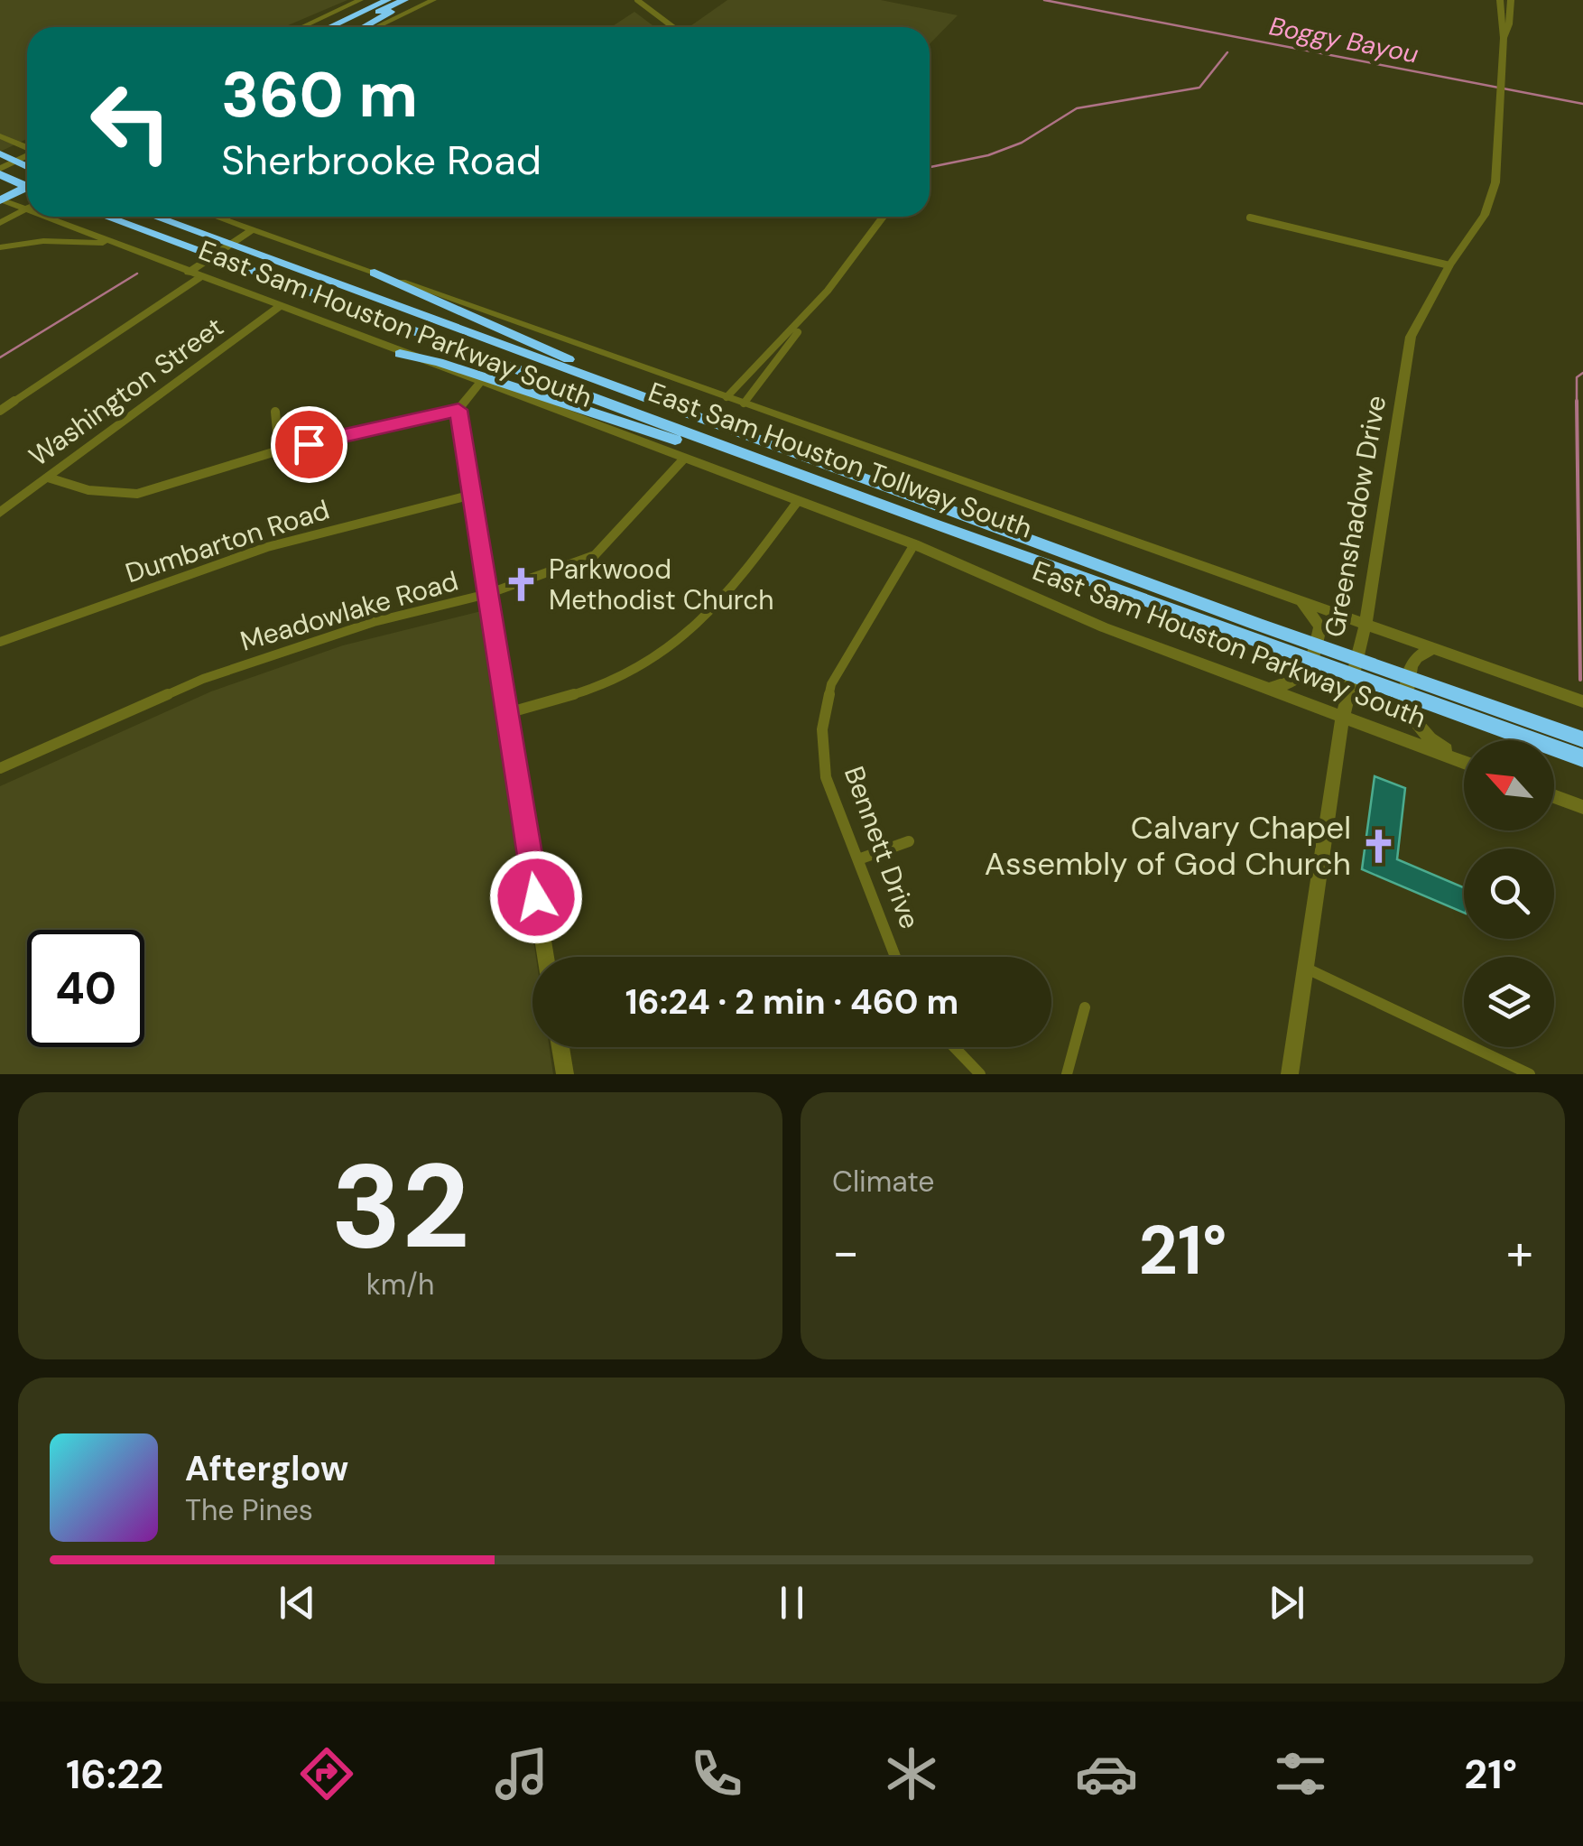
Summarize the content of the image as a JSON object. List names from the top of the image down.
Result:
{
  "streets": {
    "highway": ["East Sam Houston Tollway South"],
    "main road": ["East Sam Houston Parkway South", "Washington Street", "Greenshadow Drive"],
    "street": ["Dumbarton Road", "Meadowlake Road", "Bennett Drive"]
  },
  "crossings": [
    ["East Sam Houston Parkway South", "Washington Street"],
    ["East Sam Houston Parkway South", "Greenshadow Drive"],
    ["East Sam Houston Parkway South", "Meadowlake Road"],
    ["East Sam Houston Parkway South", "Bennett Drive"]
  ],
  "water": ["Boggy Bayou"],
  "places": {
    "church": ["Parkwood Methodist Church", "Calvary Chapel Assembly of God Church"]
  },
  "north": "top left",
  "page": {
    "turn": ["360 m", "Sherbrooke Road"],
    "limit": "40",
    "trip": "16:24 · 2 min · 460 m",
    "tile": [
      ["32", "km/h"],
      "Climate"
    ],
    "heat": ["−", "21°", "+"],
    "song": ["Afterglow", "The Pines"],
    "tabs": ["16:22", "21°"]
  }
}
